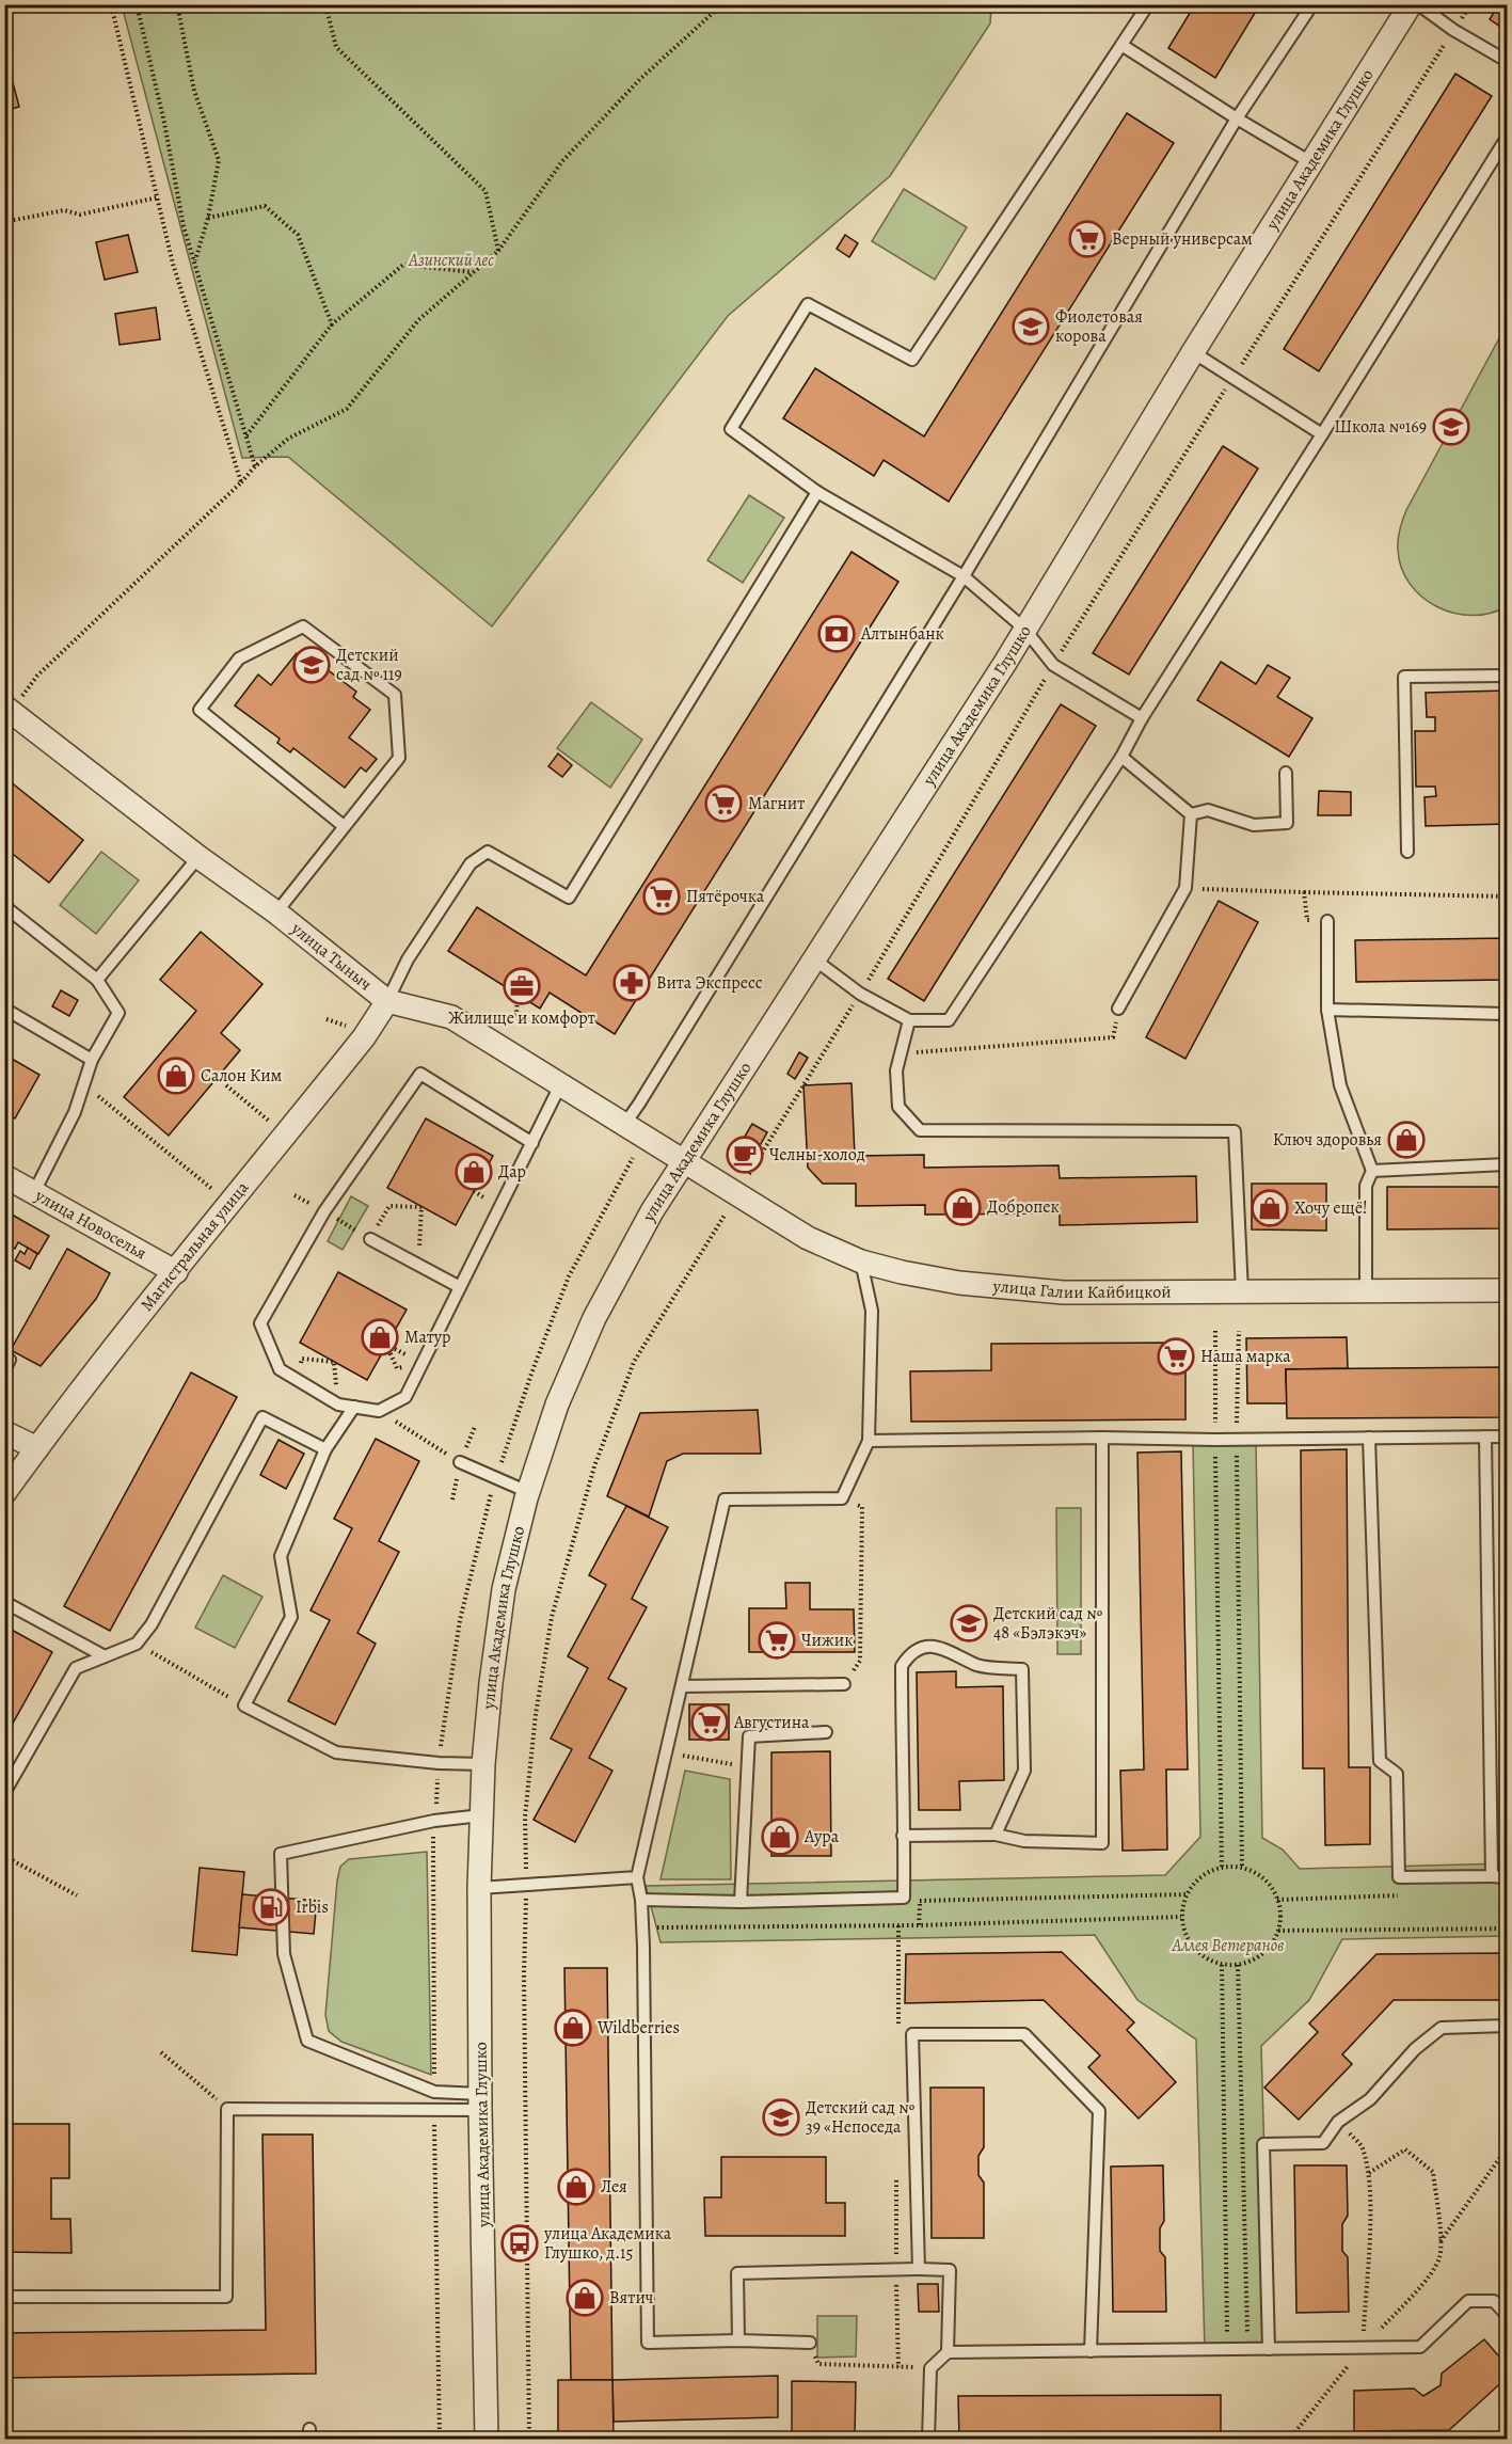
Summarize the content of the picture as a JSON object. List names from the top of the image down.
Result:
{
  "streets": {
    "street": [
      "улица Академика Глушко",
      "улица Тыныч",
      "улица Новоселья",
      "Магистральная улица",
      "улица Галии Кайбицкой"
    ]
  },
  "crossings": [
    ["улица Академика Глушко", "улица Тыныч"],
    ["улица Академика Глушко", "улица Галии Кайбицкой"],
    ["улица Тыныч", "Магистральная улица"],
    ["улица Тыныч", "улица Галии Кайбицкой"],
    ["улица Новоселья", "Магистральная улица"]
  ],
  "parks": ["Азинский лес", "Аллея Ветеранов"],
  "places": {
    "supermarket": [
      "Верный универсам",
      "Магнит",
      "Пятёрочка",
      "Наша марка",
      "Чижик",
      "Августина"
    ],
    "school or university": [
      "Фиолетовая корова",
      "Школа №169",
      "Детский сад № 119",
      "Детский сад № 48 «Бэлэкэч»",
      "Детский сад № 39 «Непоседа"
    ],
    "bank": ["Алтынбанк"],
    "pharmacy": ["Вита Экспресс"],
    "office": ["Жилище и комфорт"],
    "shop": [
      "Салон Ким",
      "Ключ здоровья",
      "Дар",
      "Добропек",
      "Хочу ещё!",
      "Матур",
      "Аура",
      "Wildberries",
      "Лея",
      "Вятич"
    ],
    "cafe": ["Челны-холод"],
    "fuel station": ["Irbis"],
    "bus stop": ["улица Академика Глушко, д.15"]
  }
}
